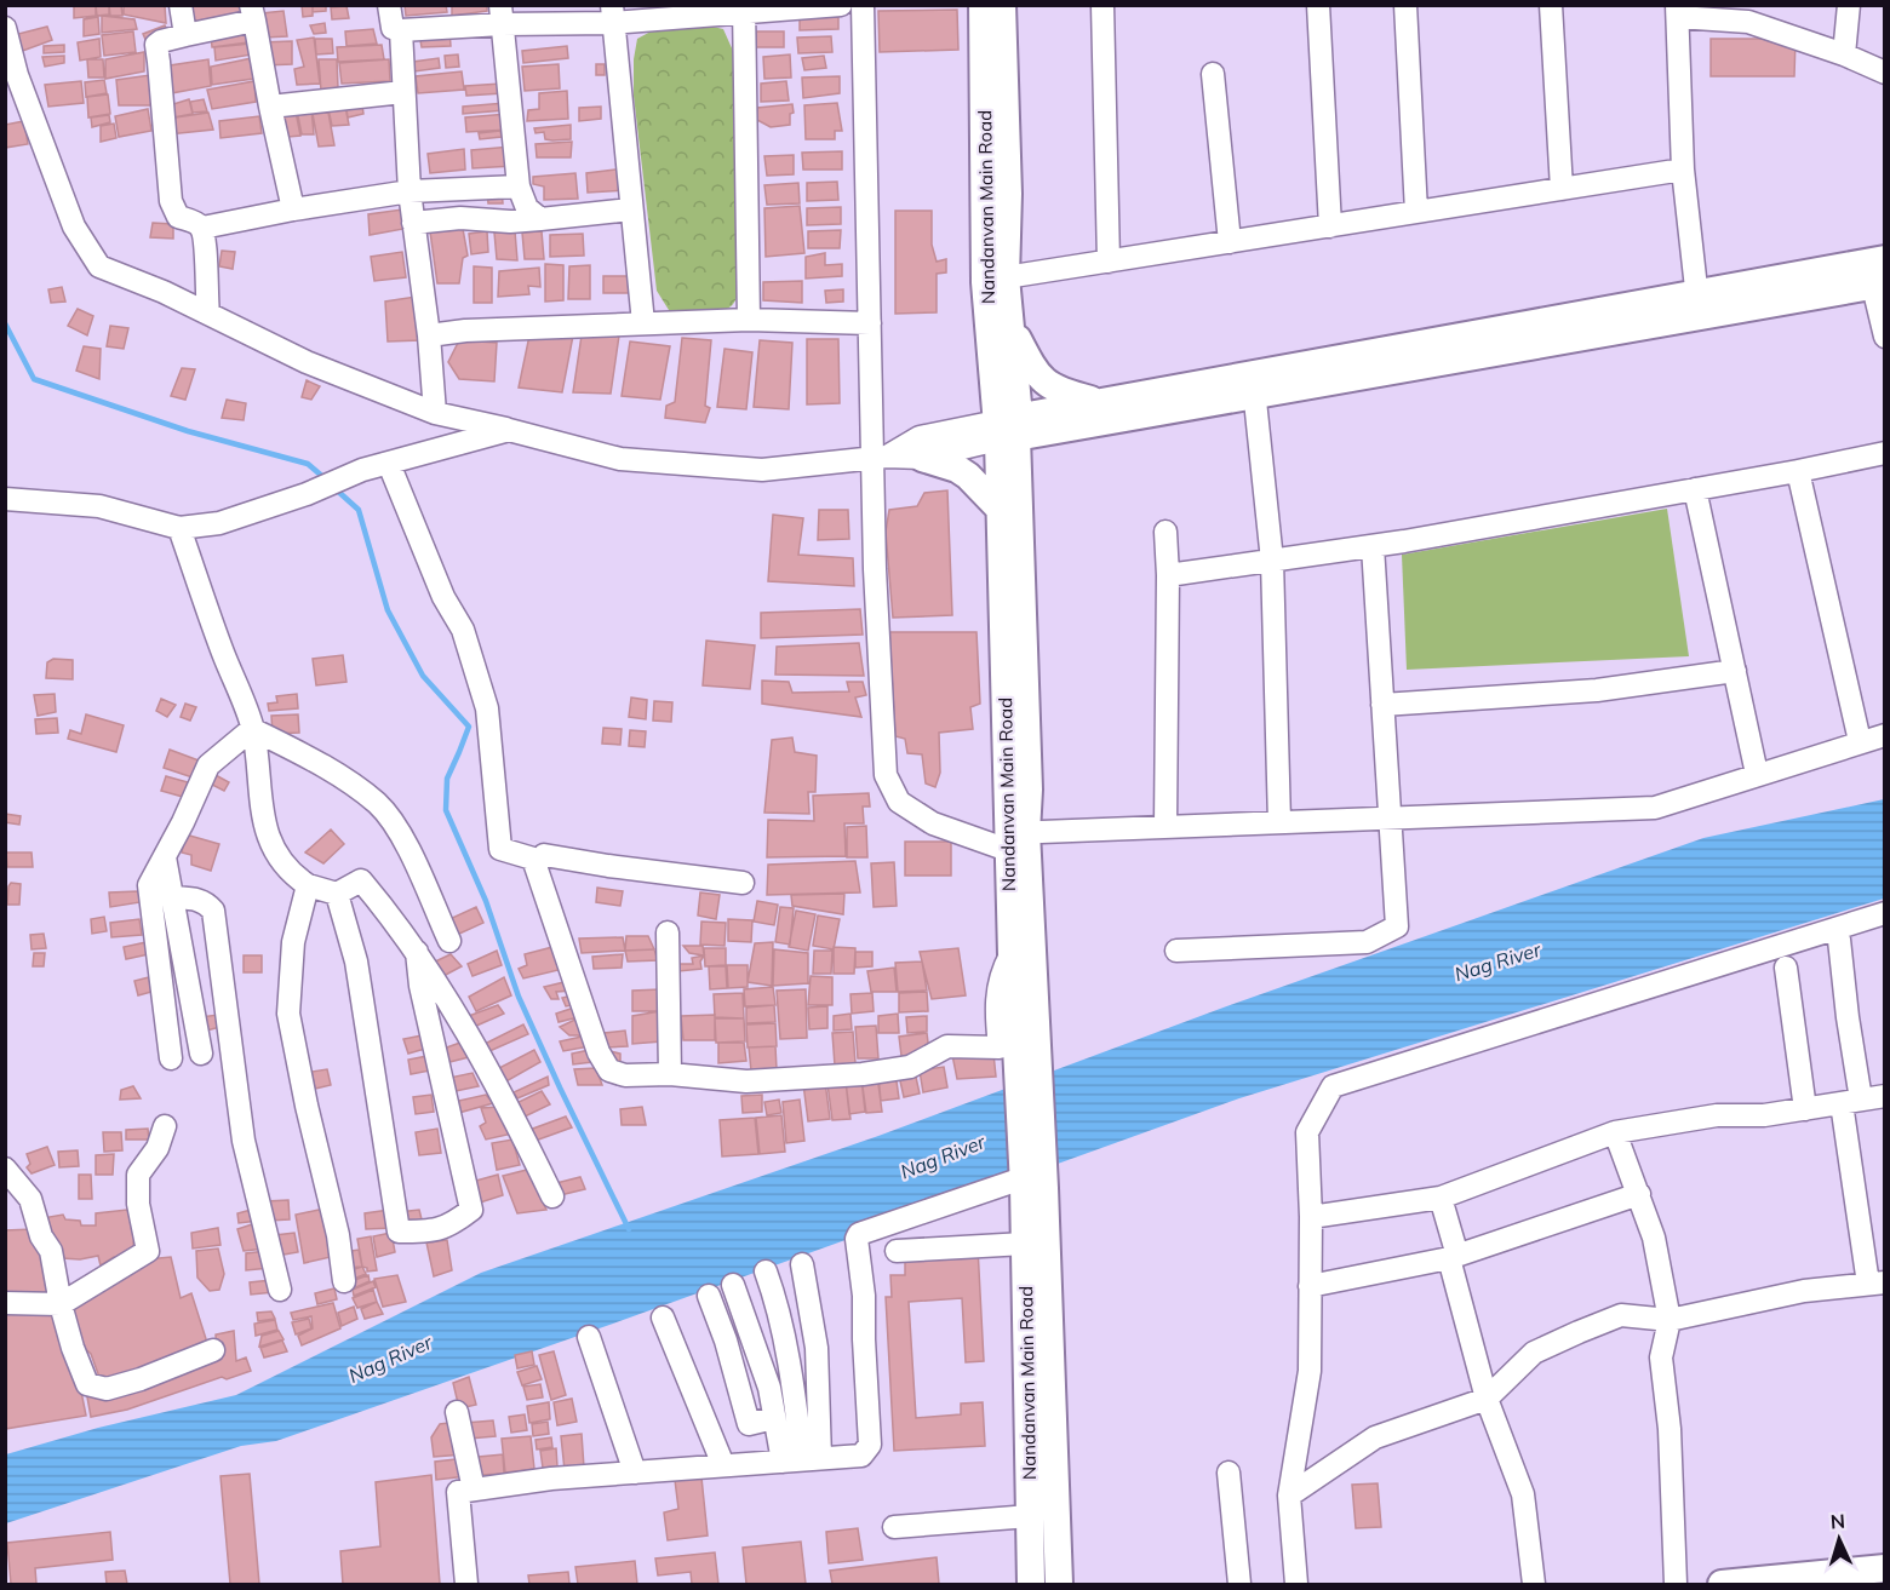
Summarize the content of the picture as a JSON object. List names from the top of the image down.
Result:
{
  "streets": {
    "main road": ["Nandanvan Main Road"]
  },
  "water": ["Nag River"],
  "north": "top"
}
